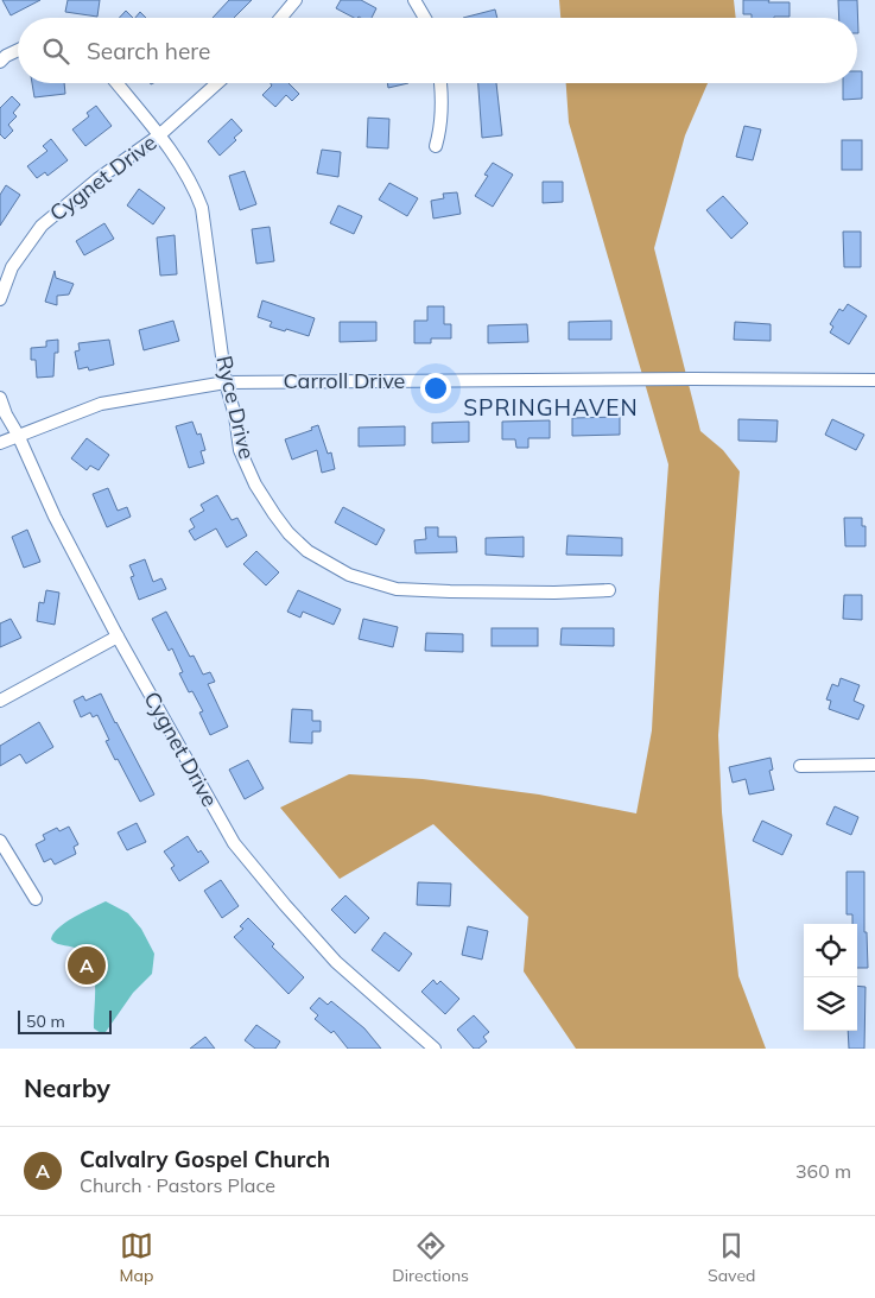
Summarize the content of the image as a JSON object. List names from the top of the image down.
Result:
{
  "streets": {
    "street": ["Cygnet Drive", "Carroll Drive", "Ryce Drive"]
  },
  "crossings": [
    ["Cygnet Drive", "Carroll Drive"],
    ["Cygnet Drive", "Ryce Drive"],
    ["Carroll Drive", "Ryce Drive"]
  ],
  "districts": ["SPRINGHAVEN"],
  "scale_bar": "50 m",
  "page": {
    "search": "Search here",
    "pins": "A",
    "scale": "50 m",
    "heading": "Nearby",
    "list": [
      {
        "mark": "A",
        "name": "Calvalry Gospel Church",
        "note": "Church · Pastors Place",
        "value": "360 m"
      }
    ],
    "nav": ["Map", "Directions", "Saved"]
  }
}
